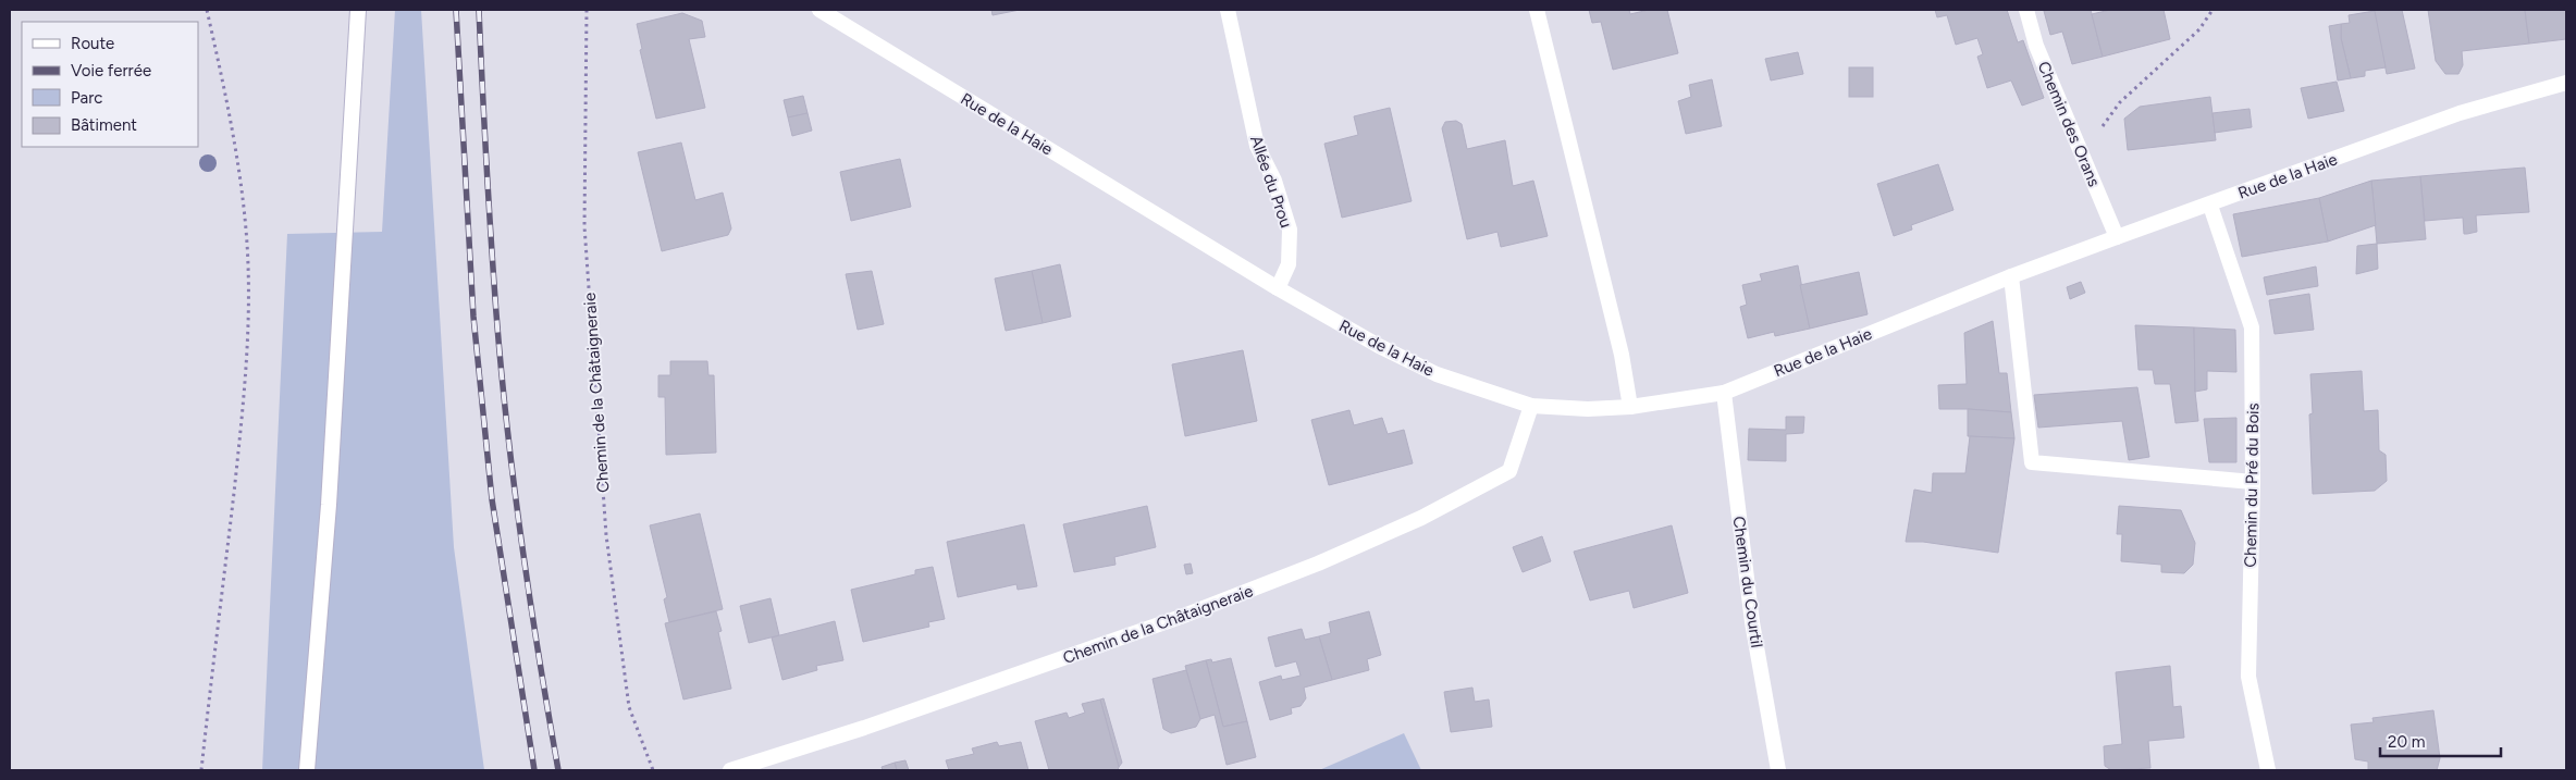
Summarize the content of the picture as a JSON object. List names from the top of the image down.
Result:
{
  "streets": {
    "street": [
      "Rue de la Haie",
      "Chemin des Orans",
      "Allée du Prou",
      "Chemin de la Châtaigneraie",
      "Chemin du Pré du Bois",
      "Chemin du Courtil"
    ]
  },
  "crossings": [
    ["Rue de la Haie", "Chemin des Orans"],
    ["Rue de la Haie", "Allée du Prou"],
    ["Rue de la Haie", "Chemin de la Châtaigneraie"],
    ["Rue de la Haie", "Chemin du Pré du Bois"],
    ["Rue de la Haie", "Chemin du Courtil"]
  ],
  "legend": [
    "Route",
    "Voie ferrée",
    "Parc",
    "Bâtiment"
  ],
  "scale_bar": "20 m"
}
